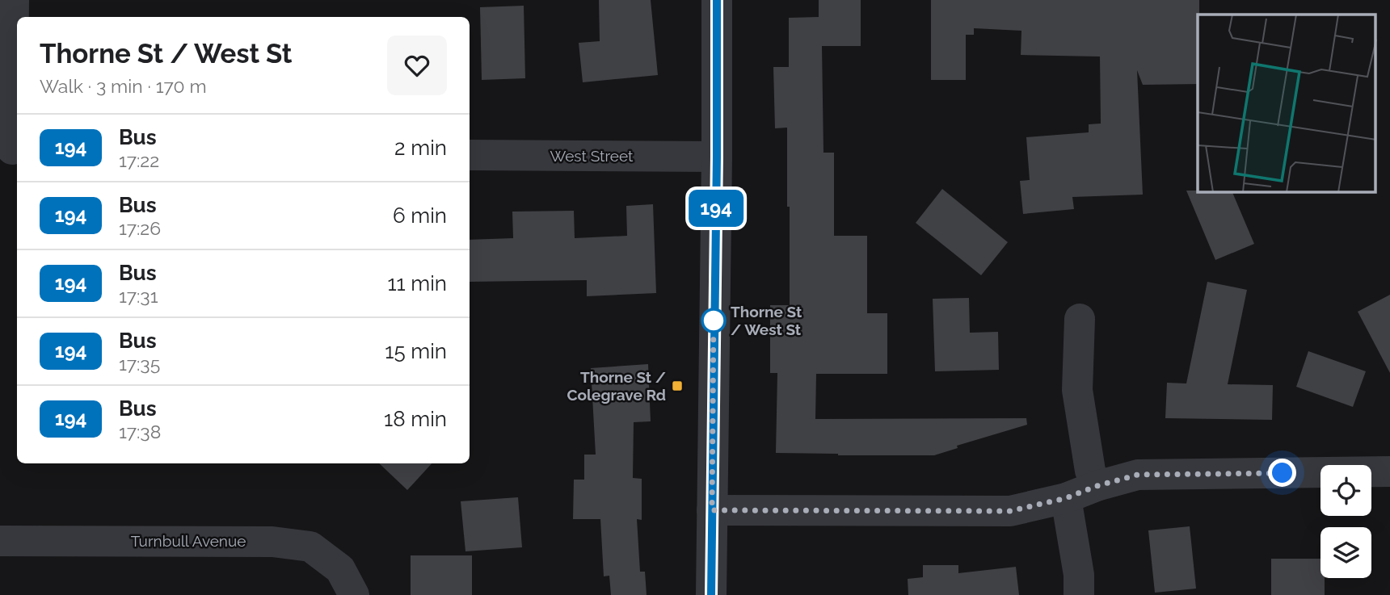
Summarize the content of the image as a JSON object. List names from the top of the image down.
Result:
{
  "streets": {
    "street": ["West Street", "Turnbull Avenue"]
  },
  "places": {
    "other": ["Thorne St / West St"],
    "transit": ["Thorne St / Colegrave Rd"]
  },
  "lines": ["bus line 194"],
  "page": {
    "on_map": "194",
    "heading": ["Thorne St / West St", "Walk · 3 min · 170 m"],
    "list": [
      {
        "mark": "194",
        "name": "Bus",
        "note": "17:22",
        "value": "2 min"
      },
      {
        "mark": "194",
        "name": "Bus",
        "note": "17:26",
        "value": "6 min"
      },
      {
        "mark": "194",
        "name": "Bus",
        "note": "17:31",
        "value": "11 min"
      },
      {
        "mark": "194",
        "name": "Bus",
        "note": "17:35",
        "value": "15 min"
      },
      {
        "mark": "194",
        "name": "Bus",
        "note": "17:38",
        "value": "18 min"
      }
    ]
  }
}
